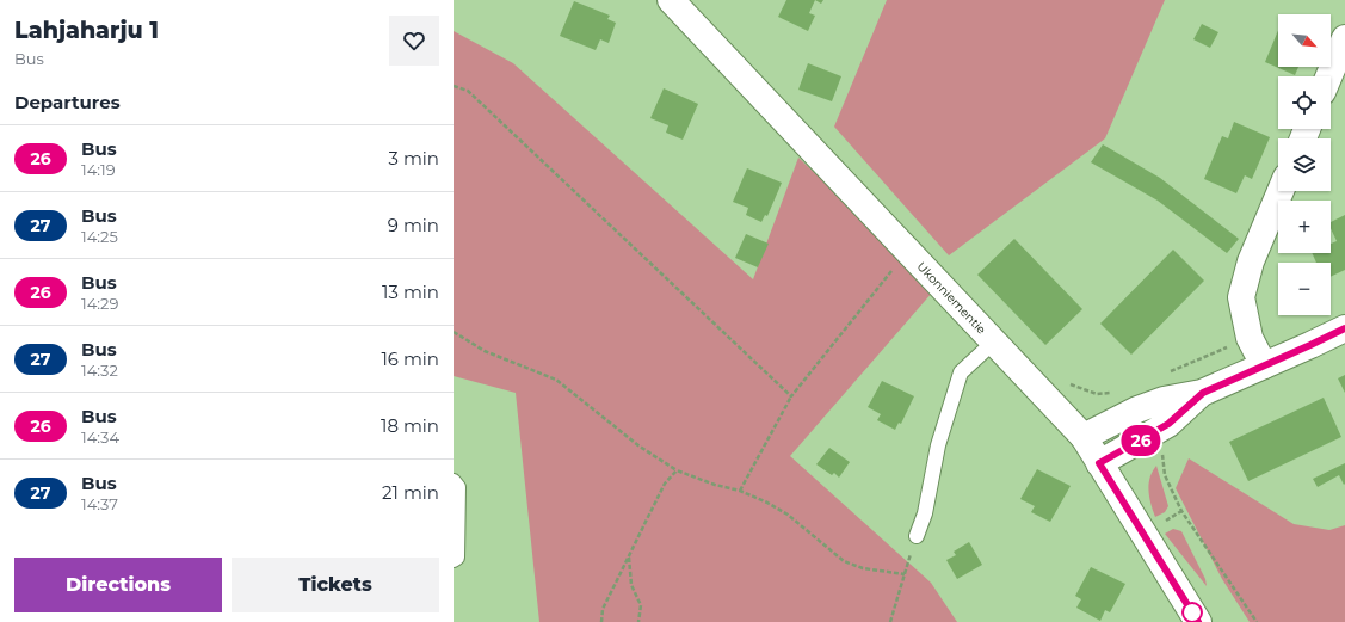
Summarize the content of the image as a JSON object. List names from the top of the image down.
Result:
{
  "streets": {
    "street": ["Ukonniementie"]
  },
  "lines": ["bus line 26"],
  "north": "bottom right",
  "page": {
    "heading": [
      ["Lahjaharju 1", "Bus"],
      "Departures"
    ],
    "on_map": "26",
    "map_buttons": ["+", "−"],
    "list": [
      {
        "mark": "26",
        "name": "Bus",
        "note": "14:19",
        "value": "3 min"
      },
      {
        "mark": "27",
        "name": "Bus",
        "note": "14:25",
        "value": "9 min"
      },
      {
        "mark": "26",
        "name": "Bus",
        "note": "14:29",
        "value": "13 min"
      },
      {
        "mark": "27",
        "name": "Bus",
        "note": "14:32",
        "value": "16 min"
      },
      {
        "mark": "26",
        "name": "Bus",
        "note": "14:34",
        "value": "18 min"
      },
      {
        "mark": "27",
        "name": "Bus",
        "note": "14:37",
        "value": "21 min"
      }
    ],
    "buttons": ["Directions", "Tickets"]
  }
}
